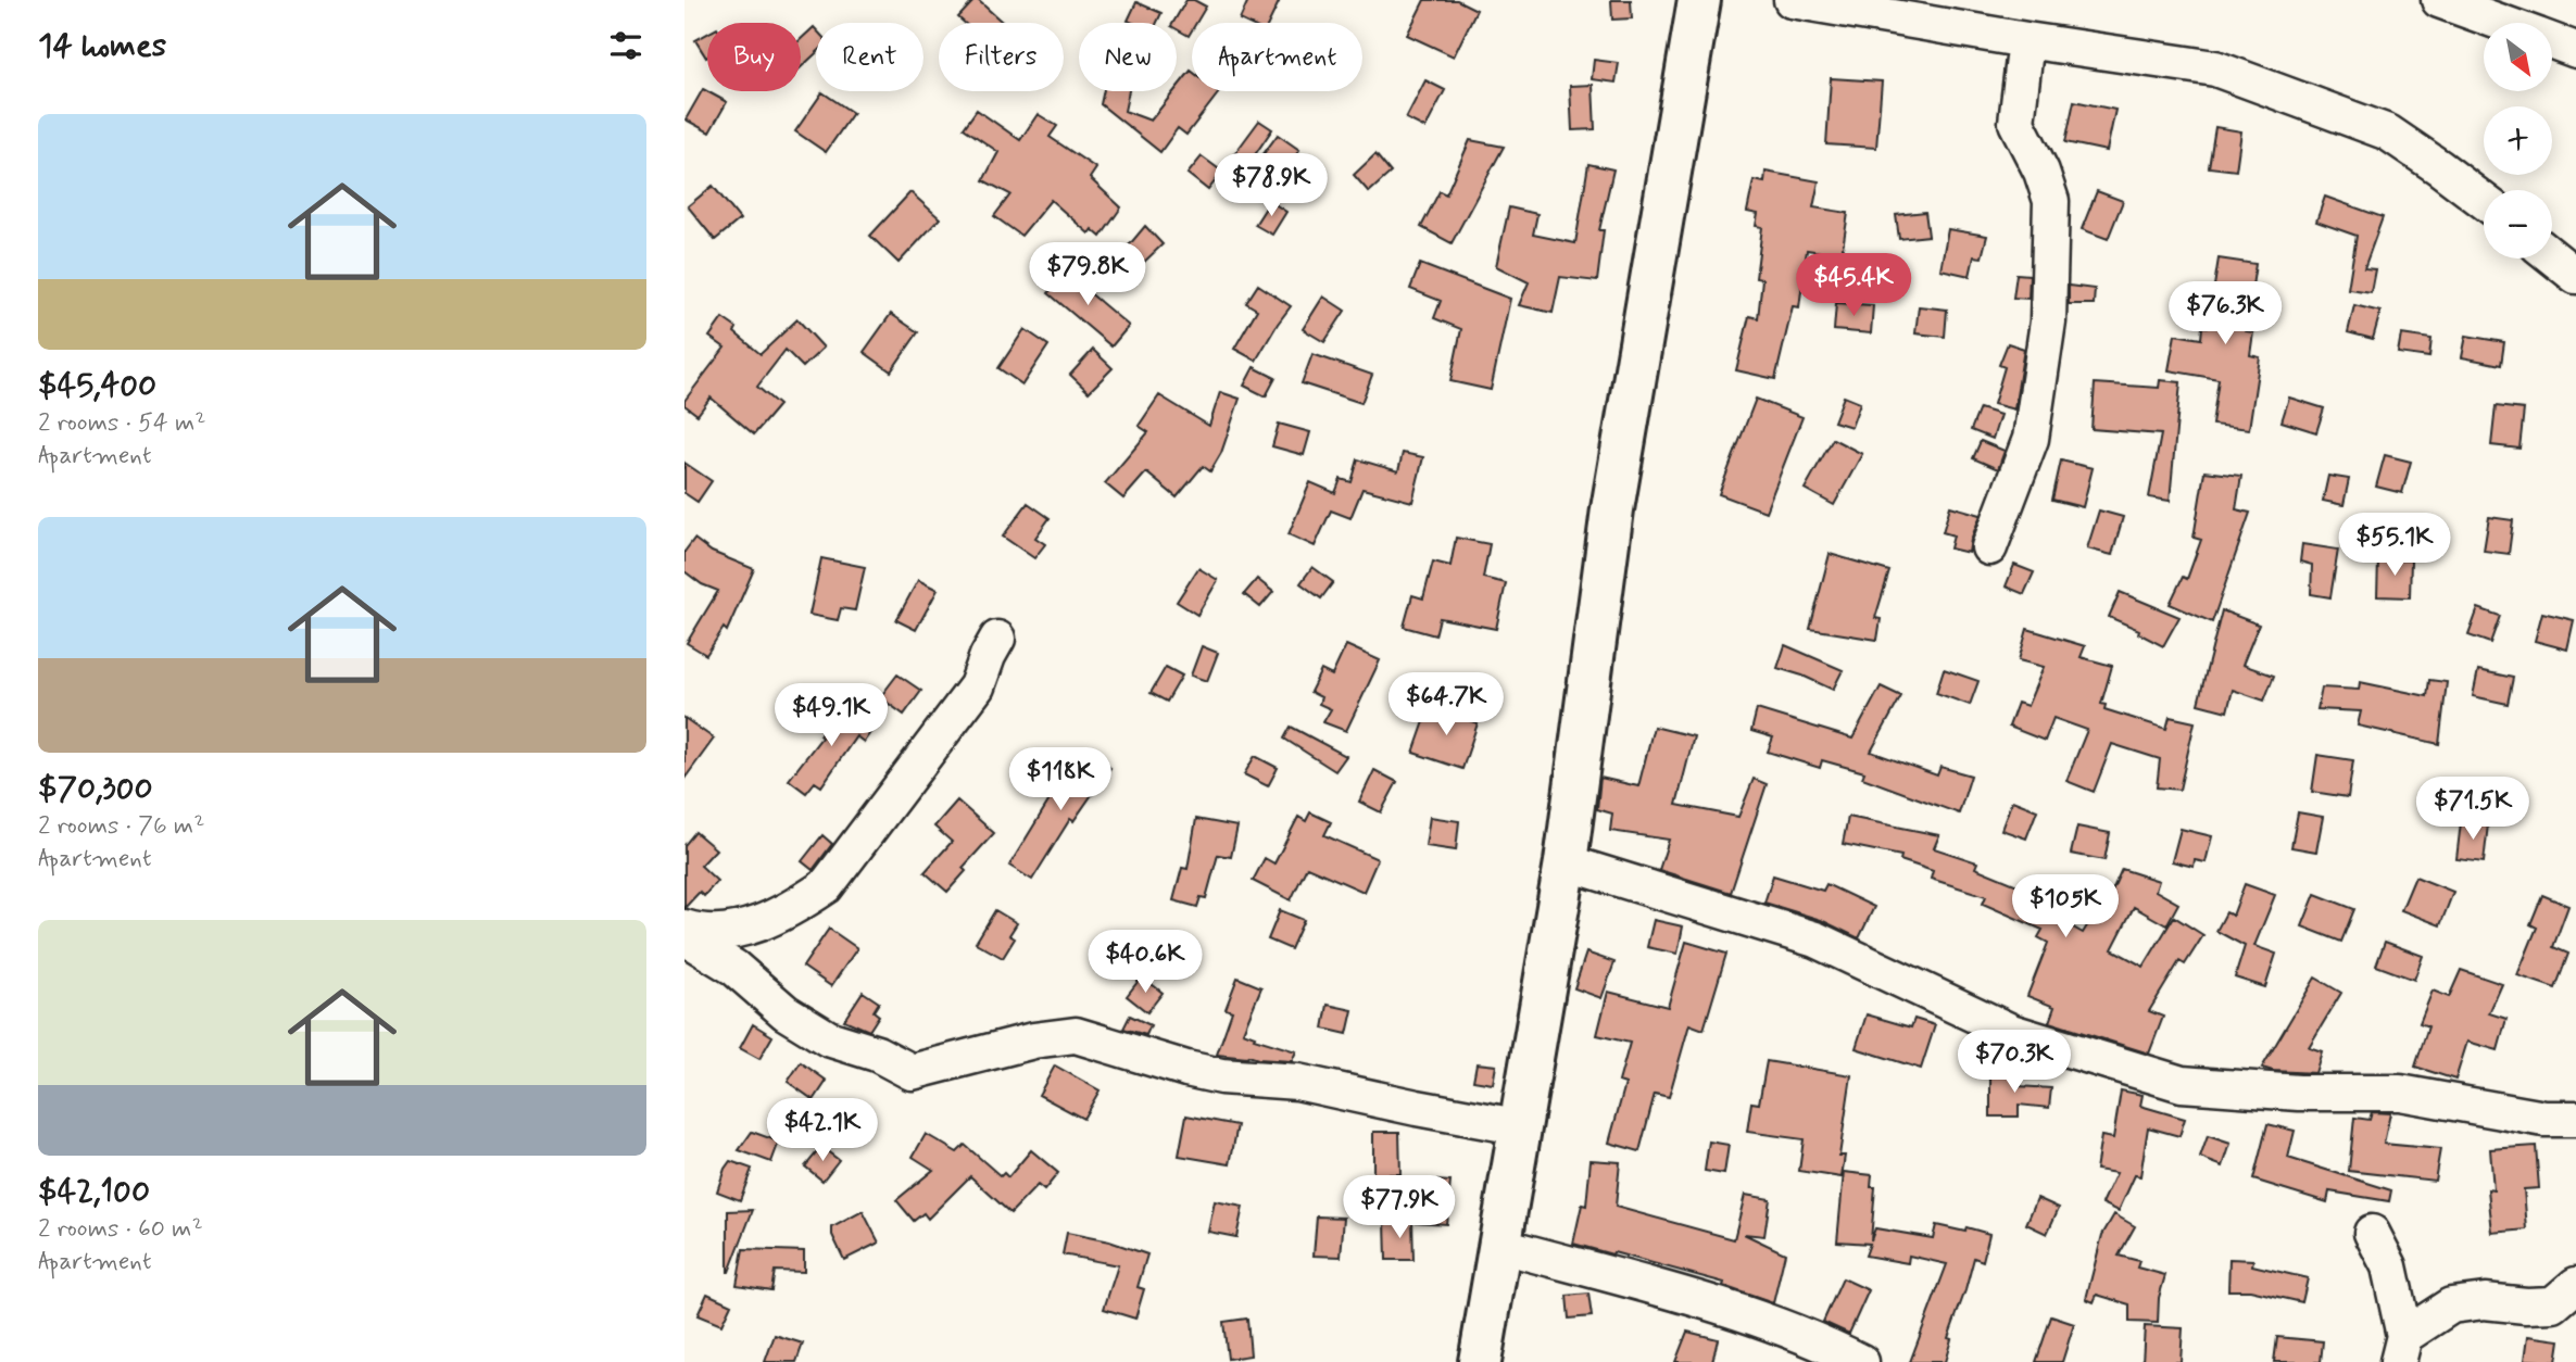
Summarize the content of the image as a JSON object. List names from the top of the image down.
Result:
{
  "north": "bottom right",
  "page": {
    "heading": "14 homes",
    "map_buttons": ["+", "−"],
    "chip": [
      "Buy",
      "Rent",
      "Filters",
      "New",
      "Apartment"
    ],
    "list": [
      {
        "name": "$45,400",
        "note": "2 rooms · 54 m² · Apartment"
      },
      {
        "name": "$70,300",
        "note": "2 rooms · 76 m² · Apartment"
      },
      {
        "name": "$42,100",
        "note": "2 rooms · 60 m² · Apartment"
      }
    ],
    "price": [
      "$78.9K",
      "$79.8K",
      "$45.4K",
      "$76.3K",
      "$55.1K",
      "$64.7K",
      "$49.1K",
      "$118K",
      "$71.5K",
      "$105K",
      "$40.6K",
      "$70.3K",
      "$42.1K",
      "$77.9K"
    ]
  }
}
